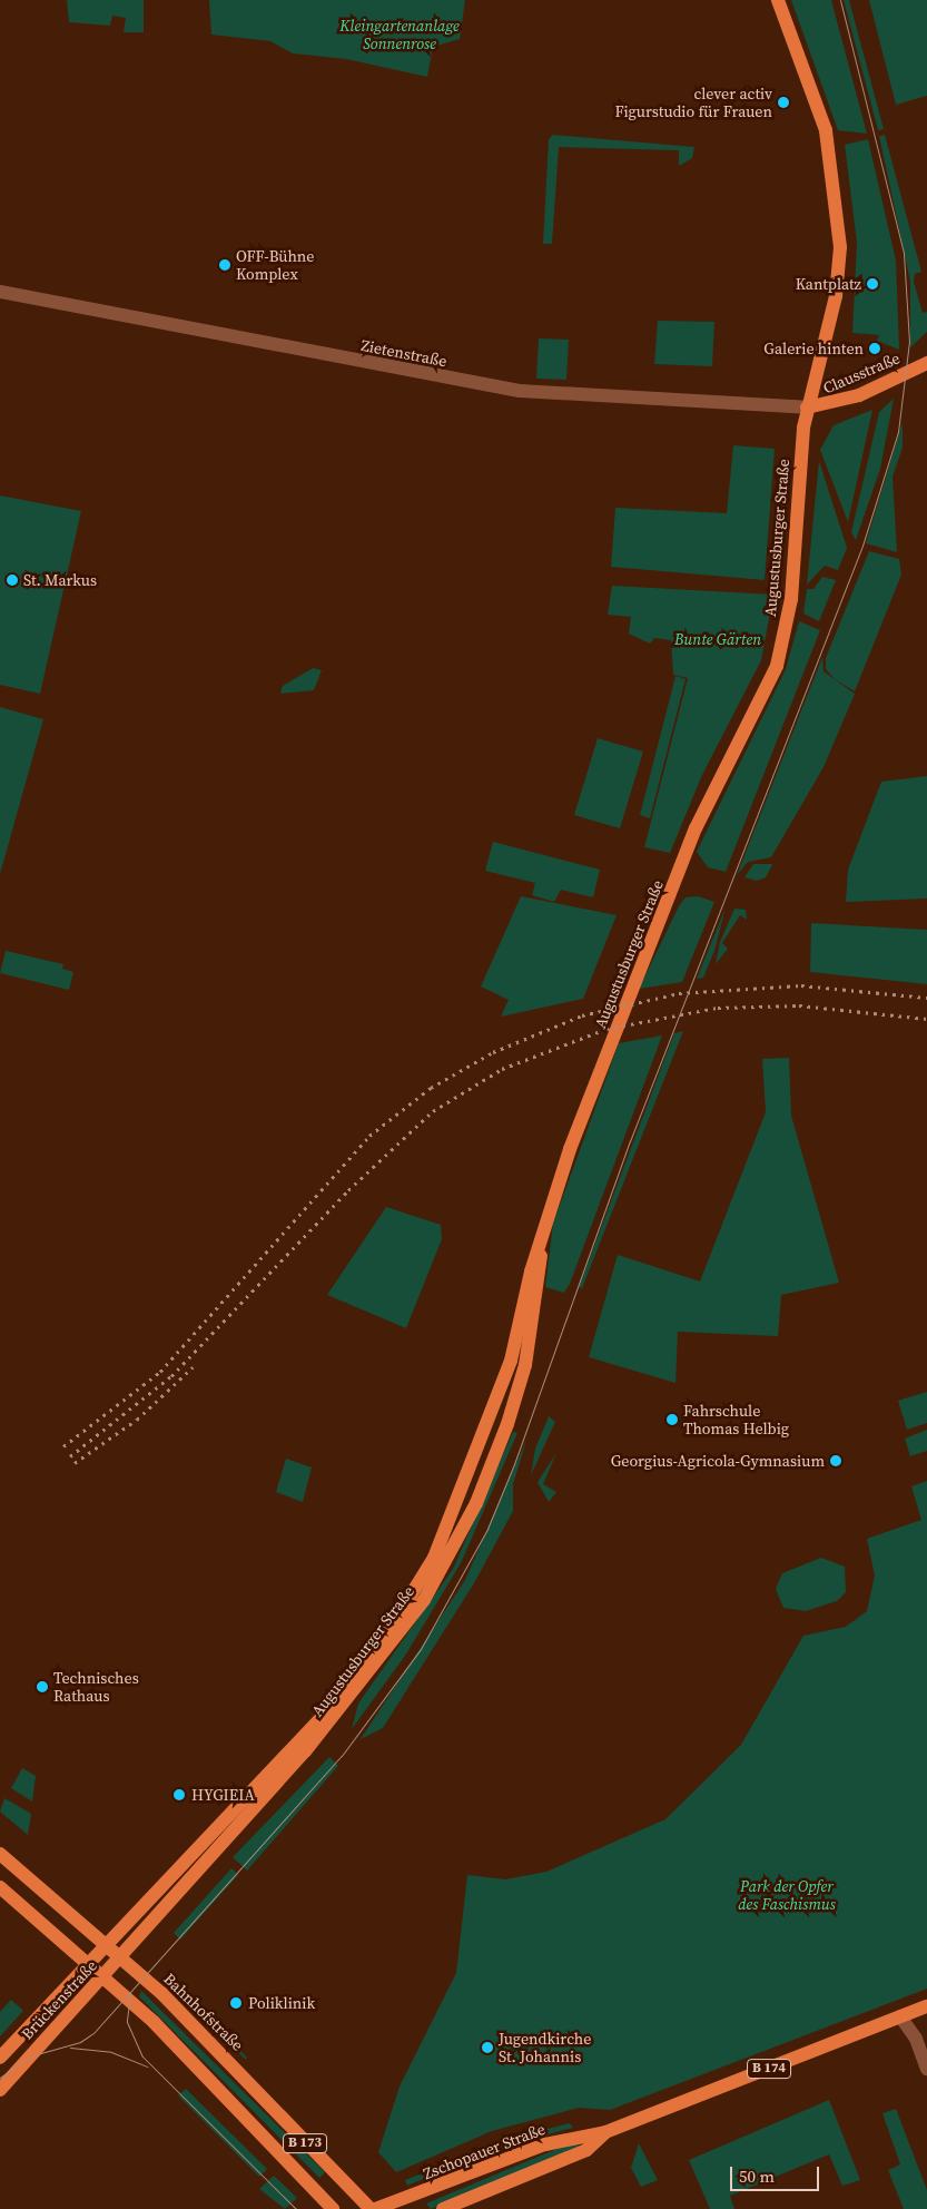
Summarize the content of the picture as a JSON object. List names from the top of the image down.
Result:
{
  "streets": {
    "main road": [
      "Clausstraße",
      "Augustusburger Straße",
      "Brückenstraße",
      "Bahnhofstraße",
      "B 174",
      "B 173",
      "Zschopauer Straße"
    ],
    "street": ["Zietenstraße"]
  },
  "crossings": [
    ["Zietenstraße", "Clausstraße"],
    ["Zietenstraße", "Augustusburger Straße"],
    ["Clausstraße", "Augustusburger Straße"],
    ["Augustusburger Straße", "Brückenstraße"],
    ["Augustusburger Straße", "Bahnhofstraße"],
    ["Brückenstraße", "Bahnhofstraße"],
    ["Brückenstraße", "B 173"]
  ],
  "parks": ["Kleingartenanlage Sonnenrose", "Bunte Gärten", "Park der Opfer des Faschismus"],
  "places": [
    "clever activ Figurstudio für Frauen",
    "OFF-Bühne Komplex",
    "Kantplatz",
    "Galerie hinten",
    "St. Markus",
    "Fahrschule Thomas Helbig",
    "Georgius-Agricola-Gymnasium",
    "Technisches Rathaus",
    "HYGIEIA",
    "Poliklinik",
    "Jugendkirche St. Johannis"
  ],
  "scale_bar": "50 m"
}
